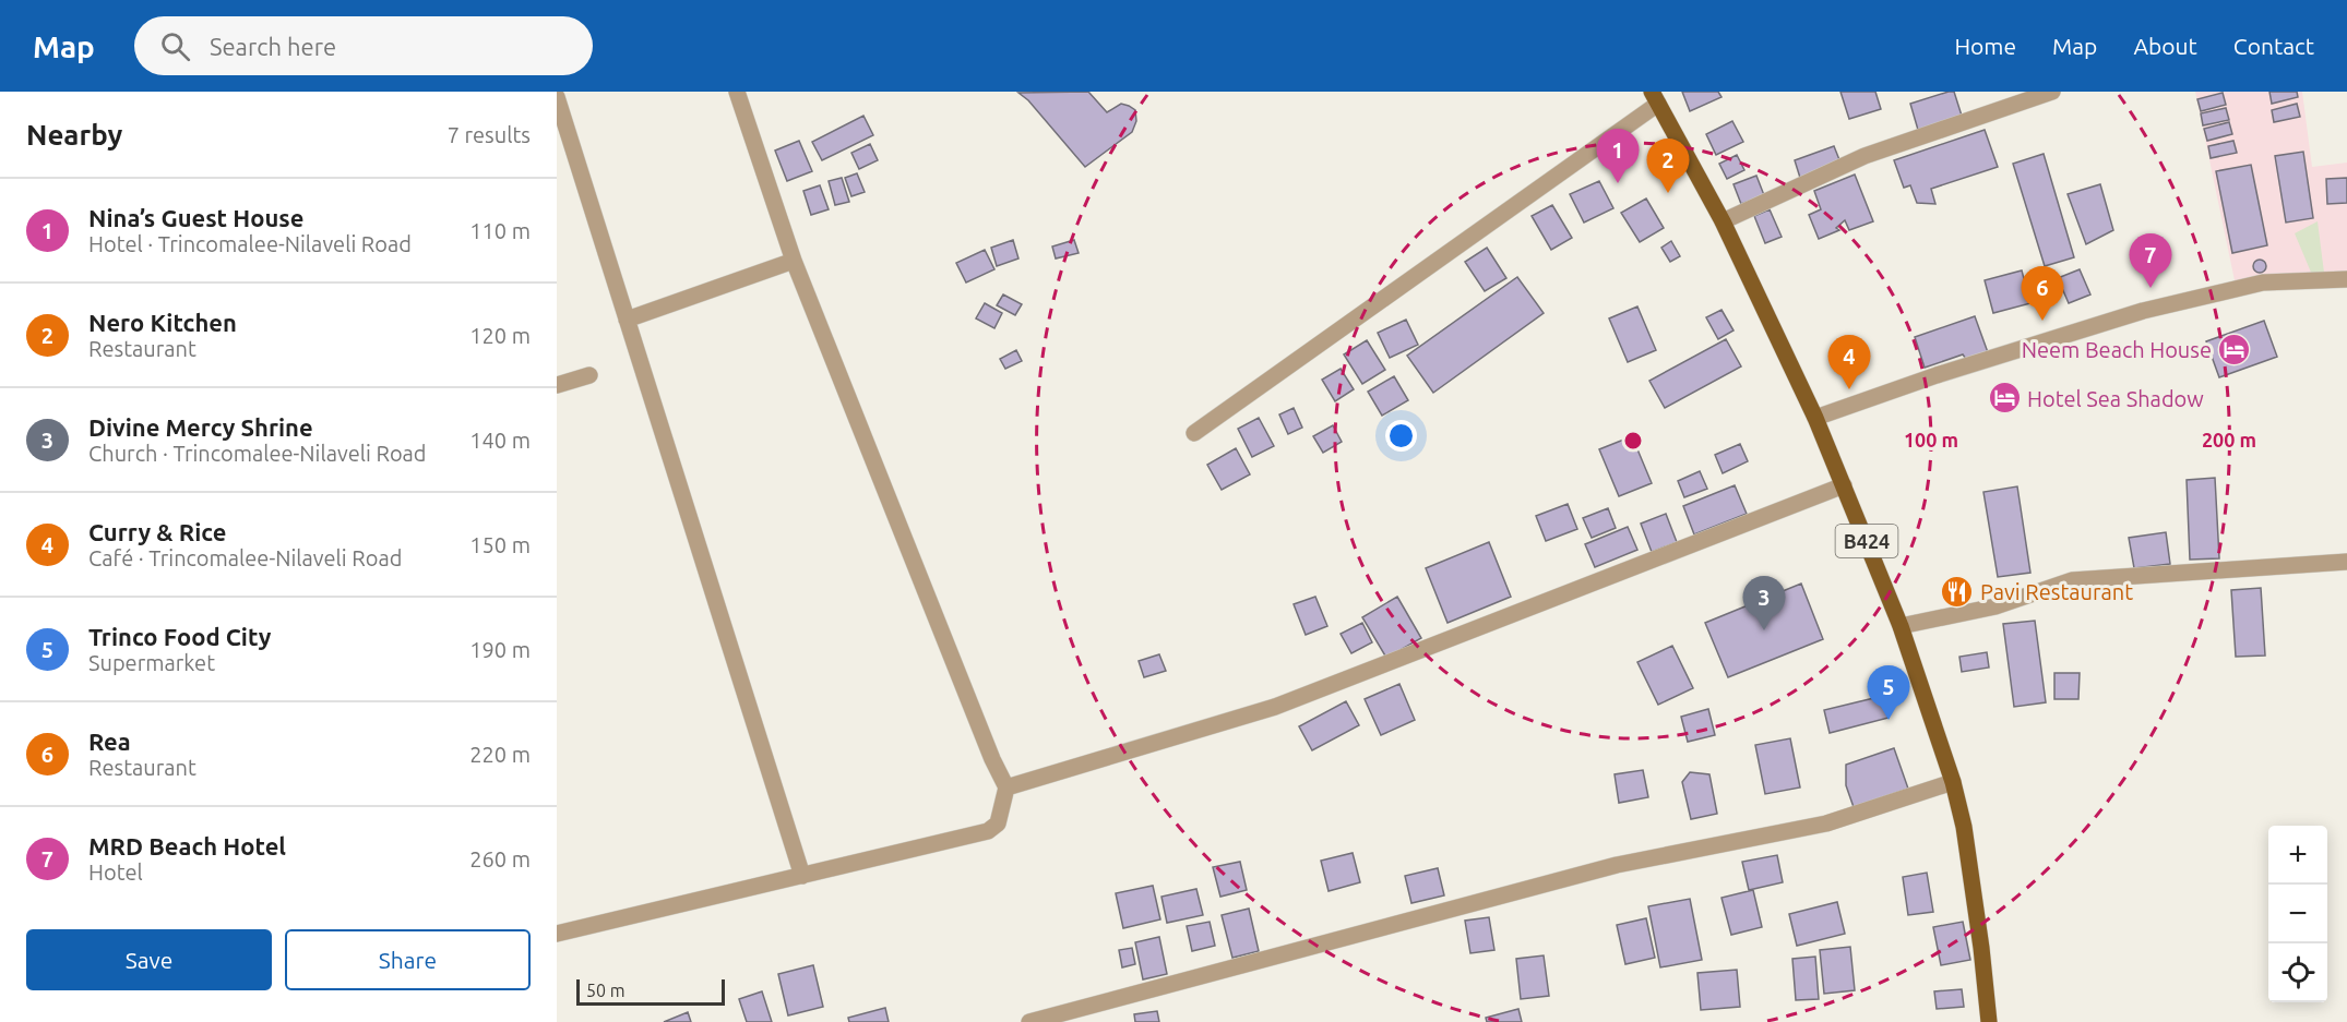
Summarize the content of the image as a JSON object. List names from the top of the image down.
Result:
{
  "streets": {
    "main road": ["B424"]
  },
  "places": {
    "hotel": ["Neem Beach House", "Hotel Sea Shadow"],
    "restaurant": ["Pavi Restaurant"]
  },
  "scale_bar": "50 m",
  "page": {
    "header": "Map",
    "search": "Search here",
    "nav": [
      "Home",
      "Map",
      "About",
      "Contact"
    ],
    "heading": ["Nearby", "7 results"],
    "pins": [
      "1",
      "2",
      "7",
      "6",
      "4",
      "3",
      "5"
    ],
    "list": [
      {
        "mark": "1",
        "name": "Nina’s Guest House",
        "note": "Hotel · Trincomalee-Nilaveli Road",
        "value": "110 m"
      },
      {
        "mark": "2",
        "name": "Nero Kitchen",
        "note": "Restaurant",
        "value": "120 m"
      },
      {
        "mark": "3",
        "name": "Divine Mercy Shrine",
        "note": "Church · Trincomalee-Nilaveli Road",
        "value": "140 m"
      },
      {
        "mark": "4",
        "name": "Curry & Rice",
        "note": "Café · Trincomalee-Nilaveli Road",
        "value": "150 m"
      },
      {
        "mark": "5",
        "name": "Trinco Food City",
        "note": "Supermarket",
        "value": "190 m"
      },
      {
        "mark": "6",
        "name": "Rea",
        "note": "Restaurant",
        "value": "220 m"
      },
      {
        "mark": "7",
        "name": "MRD Beach Hotel",
        "note": "Hotel",
        "value": "260 m"
      }
    ],
    "map_buttons": ["+", "−"],
    "buttons": ["Save", "Share"],
    "scale": "50 m"
  },
  "rings": ["100 m", "200 m"]
}
